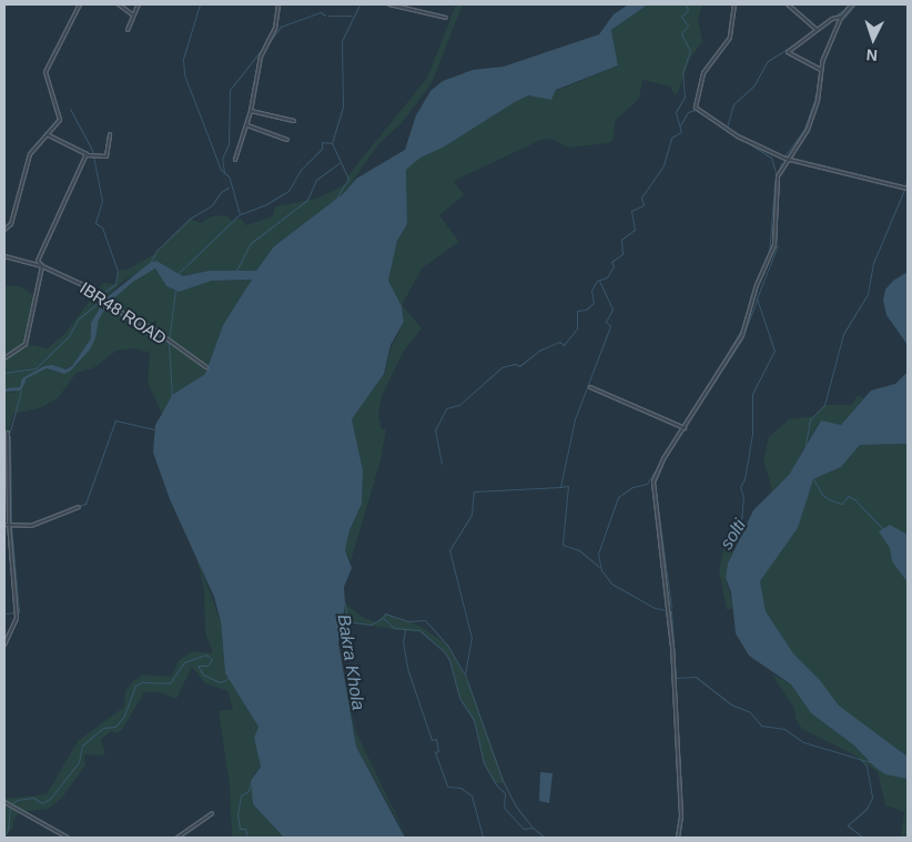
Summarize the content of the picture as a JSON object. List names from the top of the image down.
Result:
{
  "streets": {
    "street": ["IBR48 ROAD"]
  },
  "water": ["solti", "Bakra Khola"],
  "north": "bottom"
}
